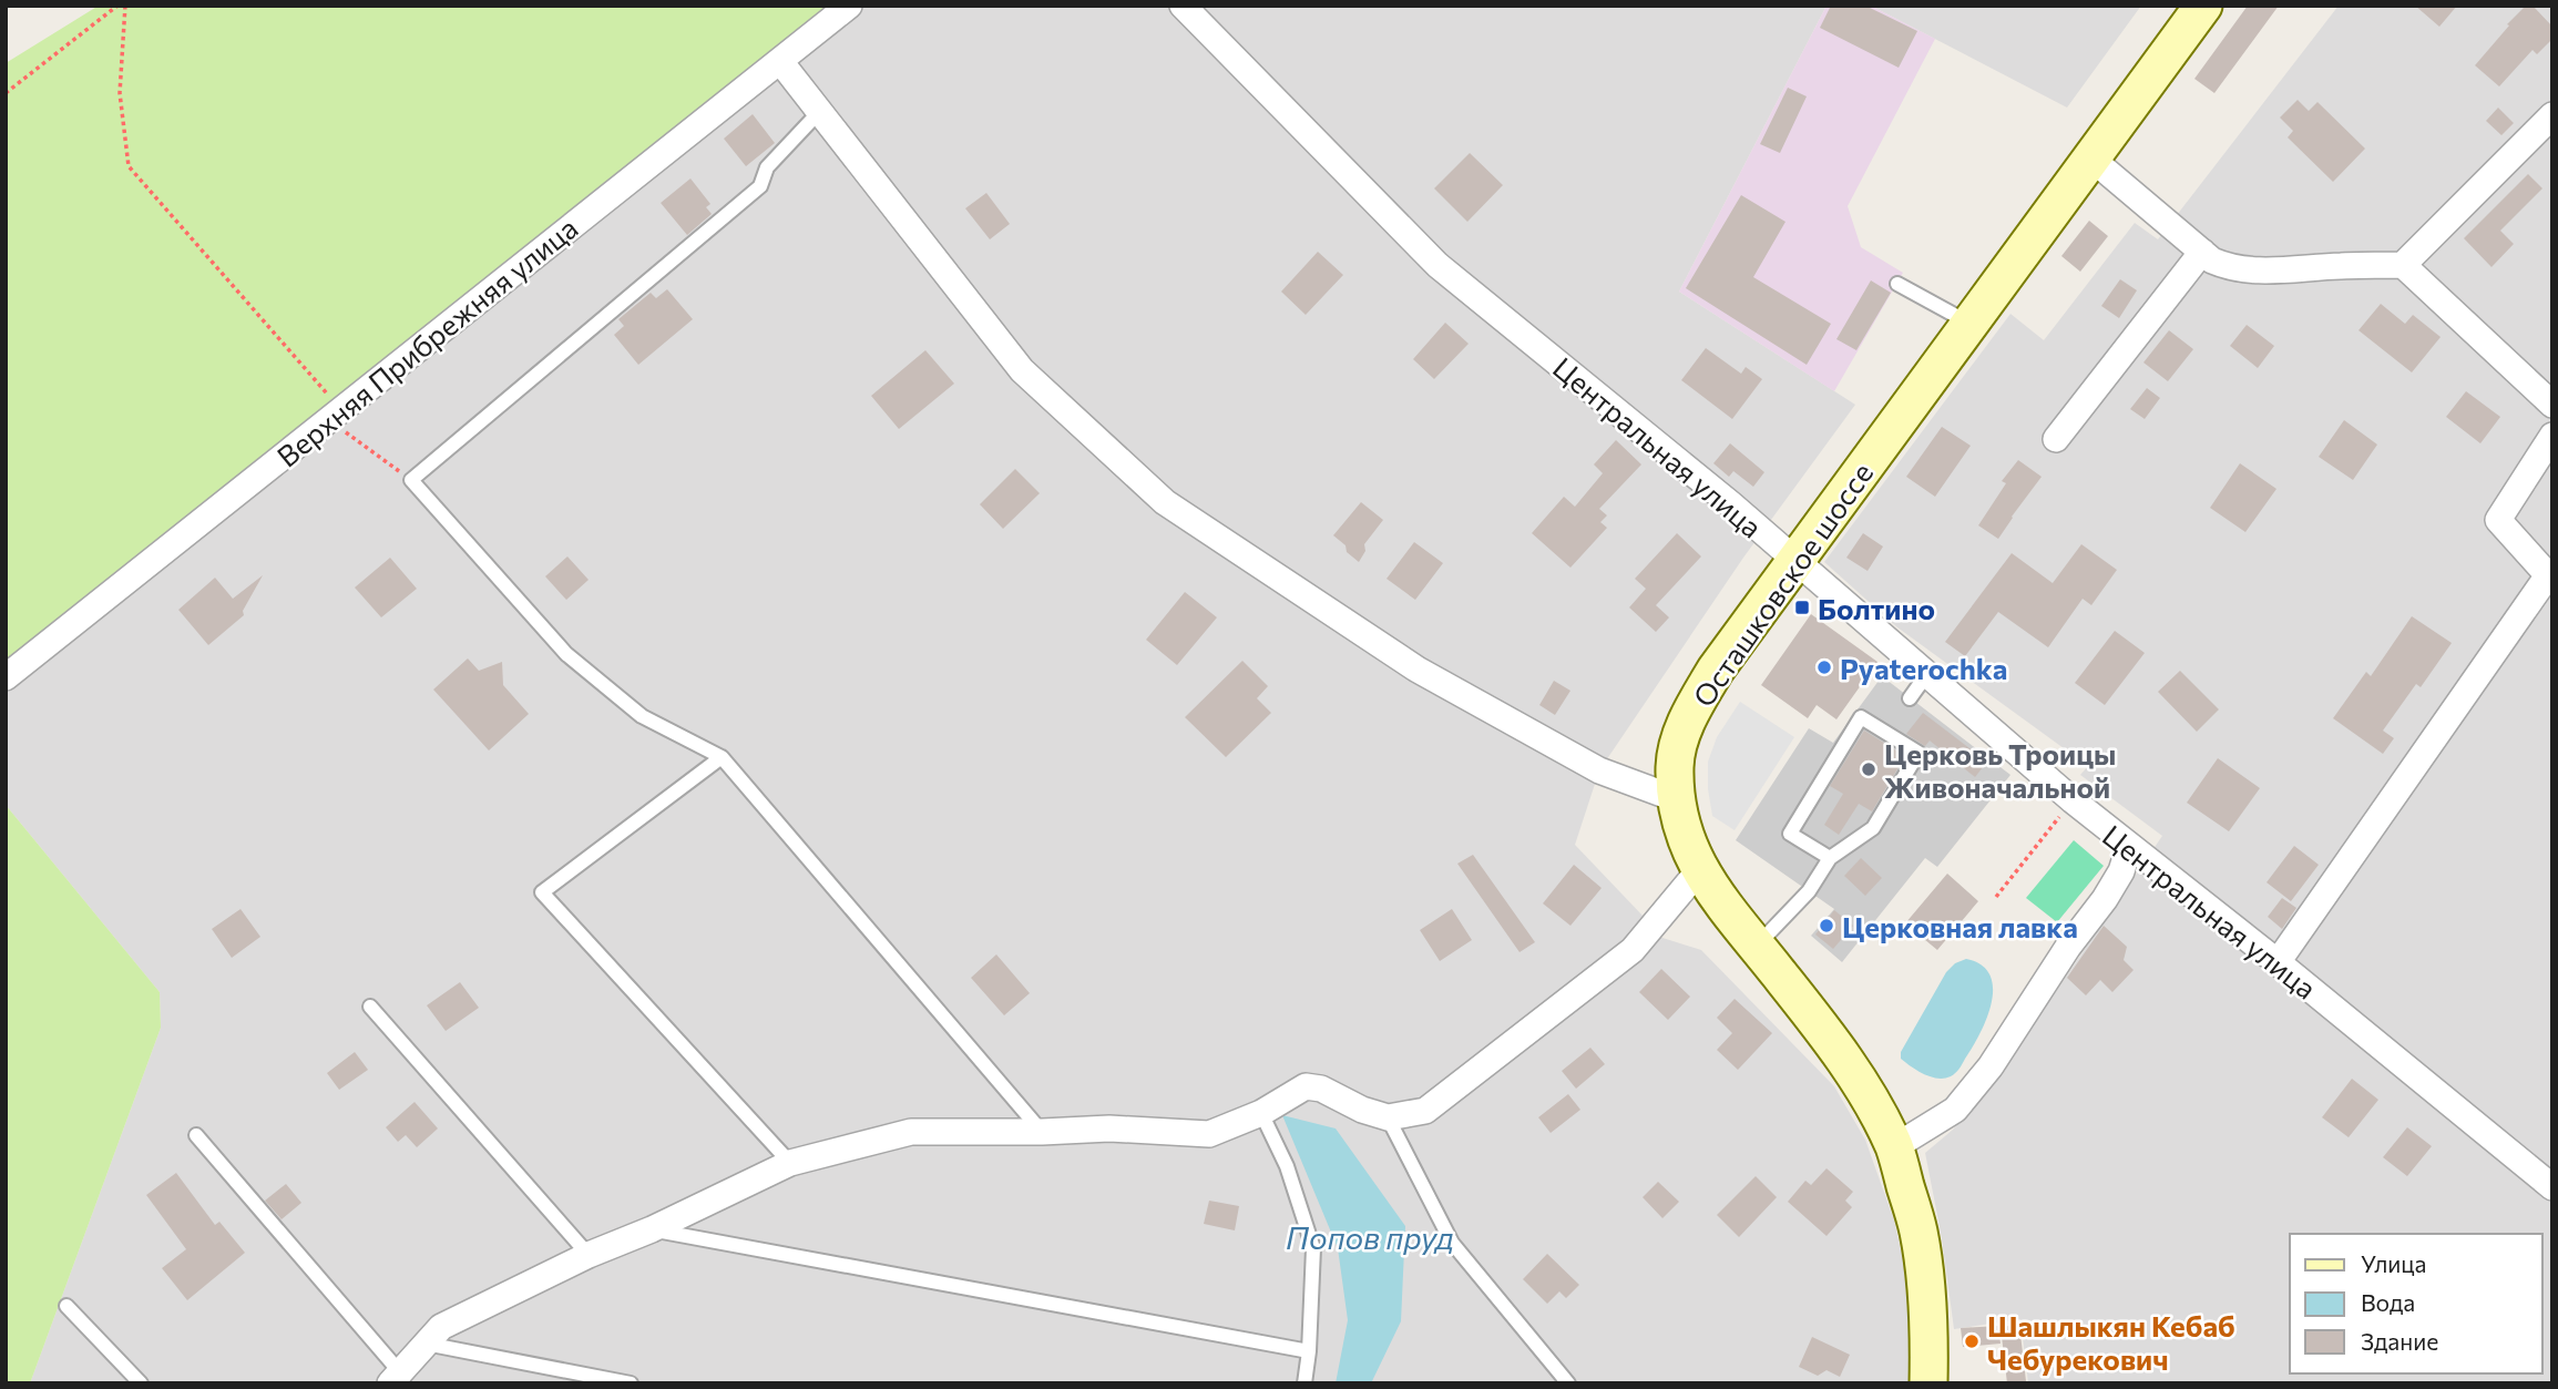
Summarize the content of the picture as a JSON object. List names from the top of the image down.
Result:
{
  "streets": {
    "main road": ["Осташковское шоссе"],
    "street": ["Верхняя Прибрежняя улица", "Центральная улица"]
  },
  "crossings": [
    ["Центральная улица", "Осташковское шоссе"]
  ],
  "water": ["Попов пруд"],
  "places": {
    "transit": ["Болтино"],
    "other": [
      "Pyaterochka",
      "Церковь Троицы Живоначальной",
      "Церковная лавка",
      "Шашлыкян Кебаб Чебурекович"
    ]
  },
  "legend": ["Улица", "Вода", "Здание"]
}
